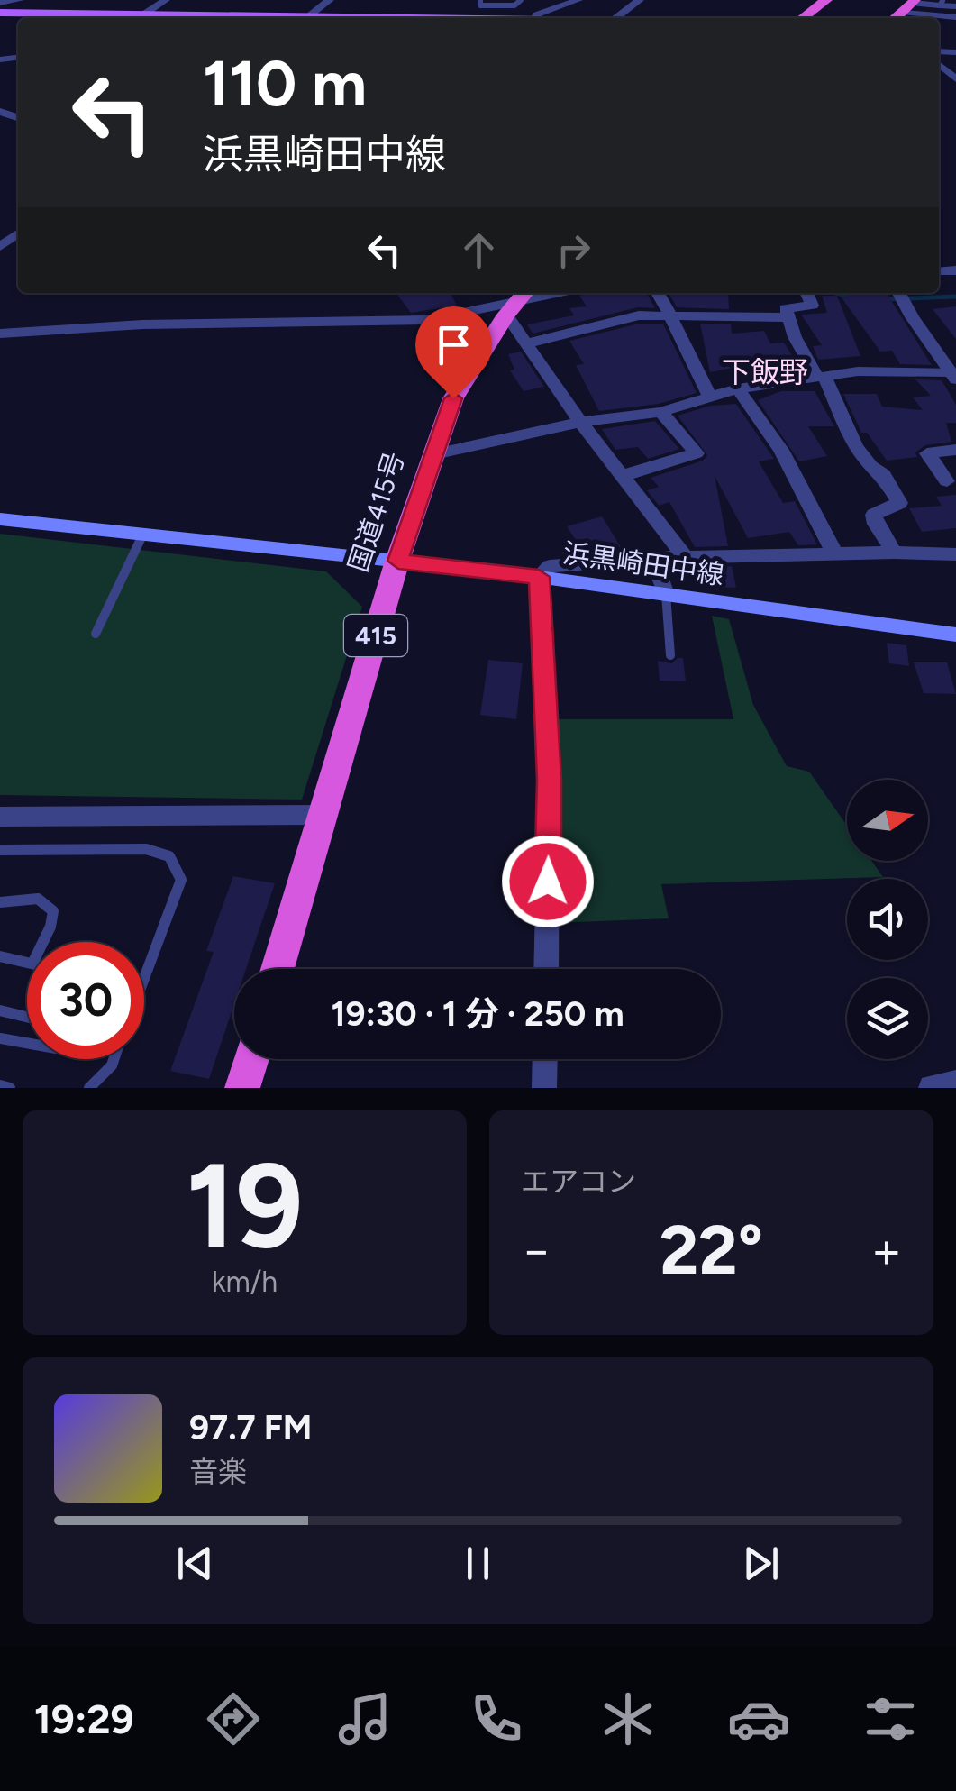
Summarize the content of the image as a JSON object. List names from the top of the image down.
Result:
{
  "streets": {
    "highway": ["国道415号", "415"],
    "main road": ["浜黒崎田中線"]
  },
  "crossings": [
    ["国道415号", "浜黒崎田中線"]
  ],
  "districts": ["下飯野"],
  "north": "right",
  "page": {
    "turn": ["110 m", "浜黒崎田中線"],
    "limit": "30",
    "trip": "19:30 · 1 分 · 250 m",
    "tile": [
      ["19", "km/h"],
      "エアコン"
    ],
    "heat": ["−", "22°", "+"],
    "song": ["97.7 FM", "音楽"],
    "tabs": "19:29"
  }
}
